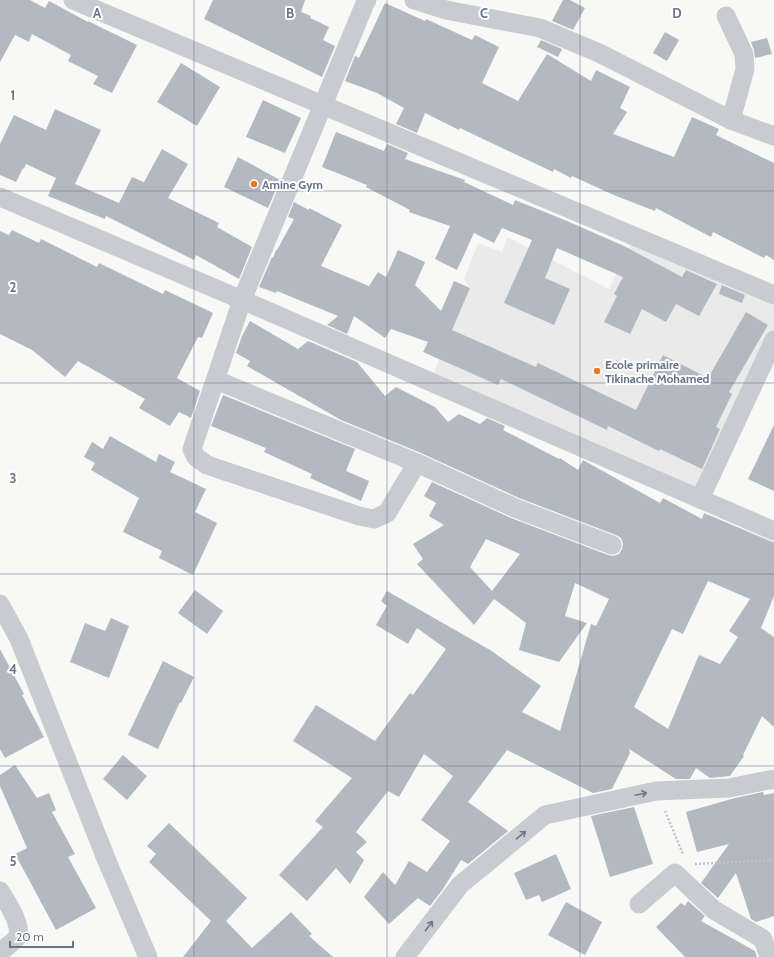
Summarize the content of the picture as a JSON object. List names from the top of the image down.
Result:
{
  "places": ["Amine Gym", "Ecole primaire Tikinache Mohamed"],
  "scale_bar": "20 m",
  "grid": {
    "columns": [
      "A",
      "B",
      "C",
      "D"
    ],
    "rows": [
      "1",
      "2",
      "3",
      "4",
      "5"
    ]
  }
}
